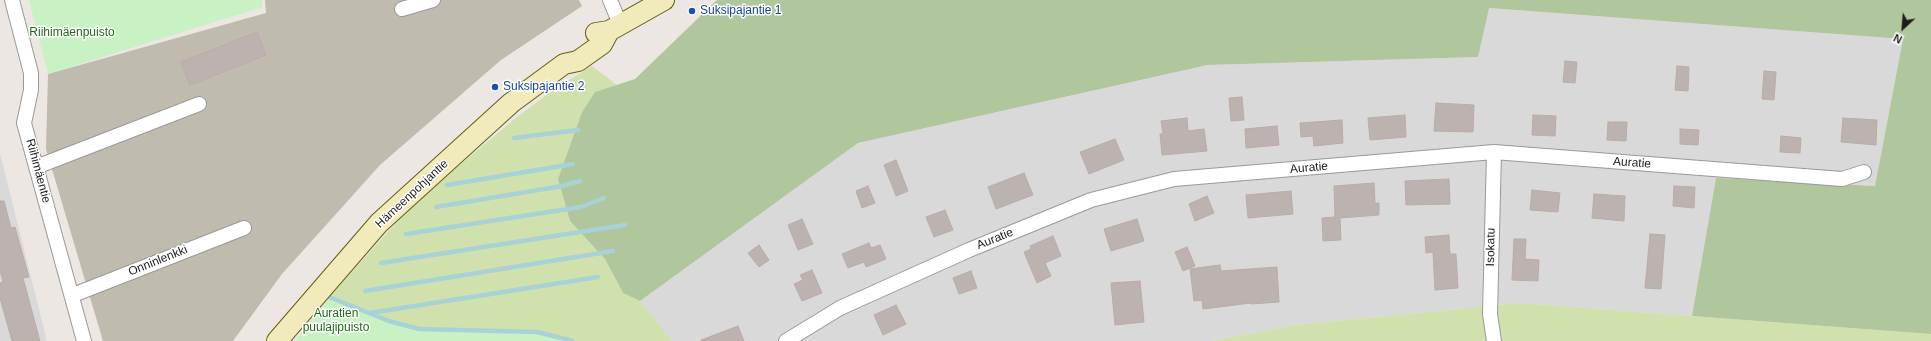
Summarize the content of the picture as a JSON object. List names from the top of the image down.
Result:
{
  "streets": {
    "main road": ["Hämeenpohjantie"],
    "street": [
      "Auratie",
      "Riihimäentie",
      "Isokatu",
      "Onninlenkki"
    ]
  },
  "crossings": [
    ["Auratie", "Isokatu"],
    ["Riihimäentie", "Onninlenkki"]
  ],
  "parks": ["Riihimäenpuisto", "Auratien puulajipuisto"],
  "places": ["Suksipajantie 1", "Suksipajantie 2"],
  "north": "bottom left"
}
